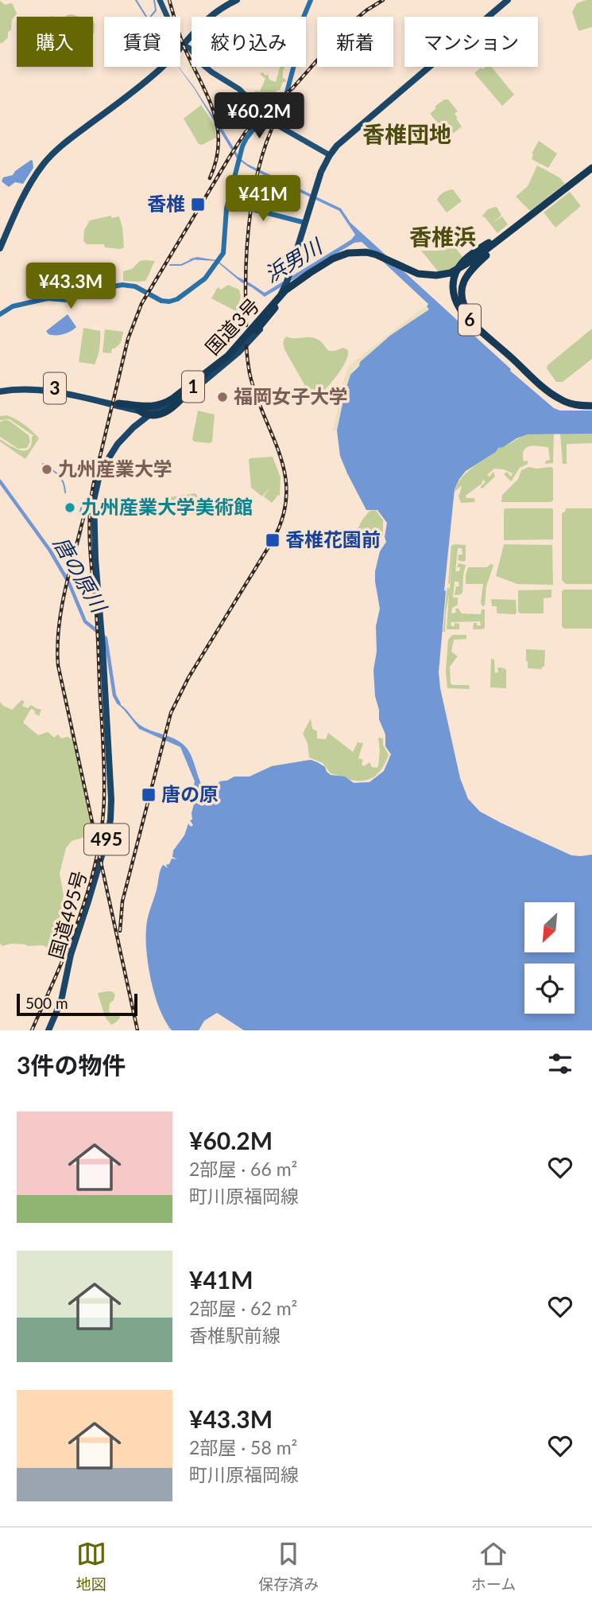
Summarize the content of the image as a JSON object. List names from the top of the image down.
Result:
{
  "streets": {
    "highway": [
      "6",
      "国道3号",
      "1",
      "3",
      "495",
      "国道495号"
    ]
  },
  "crossings": [
    ["6", "1"],
    ["国道3号", "1"],
    ["国道3号", "3"],
    ["国道3号", "495"],
    ["国道3号", "国道495号"],
    ["1", "3"],
    ["1", "495"],
    ["1", "国道495号"],
    ["3", "495"],
    ["3", "国道495号"],
    ["495", "国道495号"]
  ],
  "districts": ["香椎団地", "香椎浜"],
  "water": ["浜男川", "唐の原川"],
  "places": {
    "transit": ["香椎", "香椎花園前", "唐の原"],
    "other": ["福岡女子大学", "九州産業大学", "九州産業大学美術館"]
  },
  "scale_bar": "500 m",
  "north": "bottom left",
  "page": {
    "chip": [
      "購入",
      "賃貸",
      "絞り込み",
      "新着",
      "マンション"
    ],
    "price": ["¥60.2M", "¥41M", "¥43.3M"],
    "scale": "500 m",
    "heading": "3件の物件",
    "list": [
      {
        "name": "¥60.2M",
        "note": "2部屋 · 66 m² · 町川原福岡線"
      },
      {
        "name": "¥41M",
        "note": "2部屋 · 62 m² · 香椎駅前線"
      },
      {
        "name": "¥43.3M",
        "note": "2部屋 · 58 m² · 町川原福岡線"
      }
    ],
    "tabs": ["地図", "保存済み", "ホーム"]
  }
}
